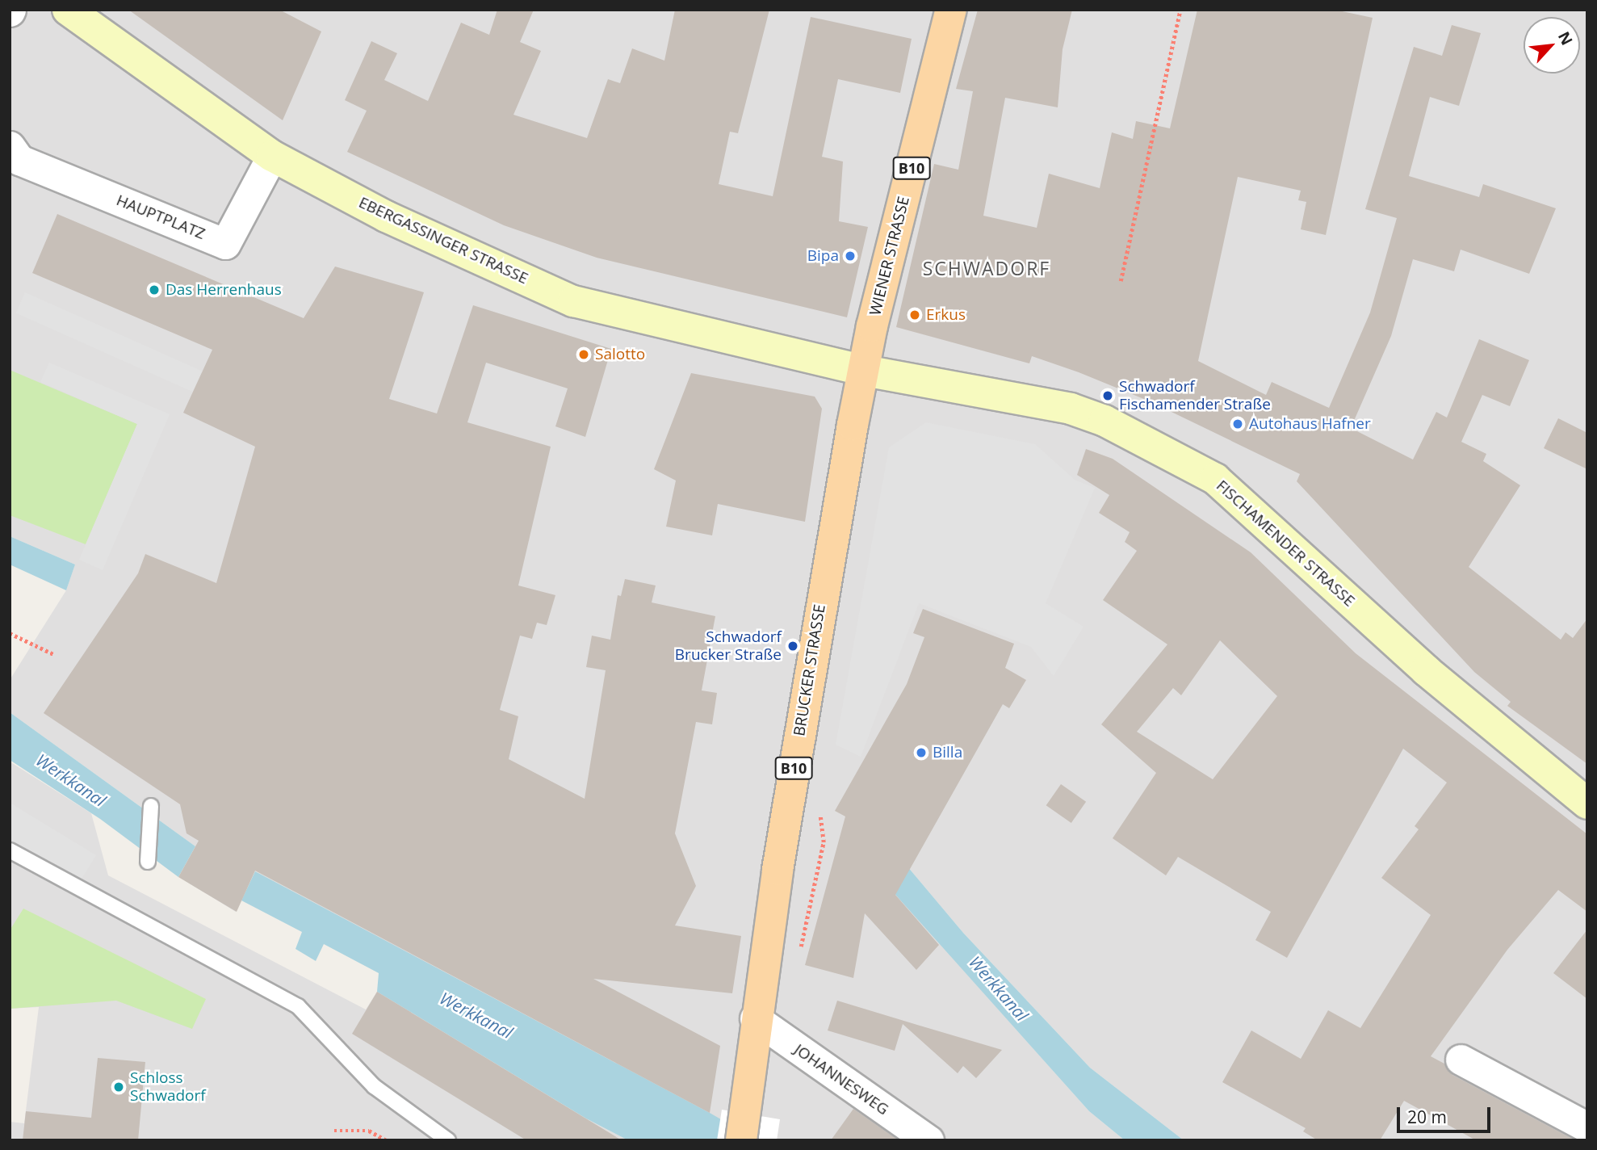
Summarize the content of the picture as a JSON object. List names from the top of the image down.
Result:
{
  "streets": {
    "main road": [
      "B10",
      "EBERGASSINGER STRASSE",
      "WIENER STRASSE",
      "FISCHAMENDER STRASSE",
      "BRUCKER STRASSE"
    ],
    "street": ["HAUPTPLATZ", "JOHANNESWEG"]
  },
  "crossings": [
    ["HAUPTPLATZ", "EBERGASSINGER STRASSE"],
    ["EBERGASSINGER STRASSE", "WIENER STRASSE"],
    ["EBERGASSINGER STRASSE", "FISCHAMENDER STRASSE"],
    ["EBERGASSINGER STRASSE", "BRUCKER STRASSE"],
    ["WIENER STRASSE", "FISCHAMENDER STRASSE"],
    ["WIENER STRASSE", "BRUCKER STRASSE"],
    ["FISCHAMENDER STRASSE", "BRUCKER STRASSE"],
    ["BRUCKER STRASSE", "JOHANNESWEG"]
  ],
  "districts": ["SCHWADORF"],
  "water": ["Werkkanal"],
  "places": [
    "Bipa",
    "Das Herrenhaus",
    "Erkus",
    "Salotto",
    "Schwadorf Fischamender Straße",
    "Autohaus Hafner",
    "Schwadorf Brucker Straße",
    "Billa",
    "Schloss Schwadorf"
  ],
  "scale_bar": "20 m",
  "north": "top right"
}
